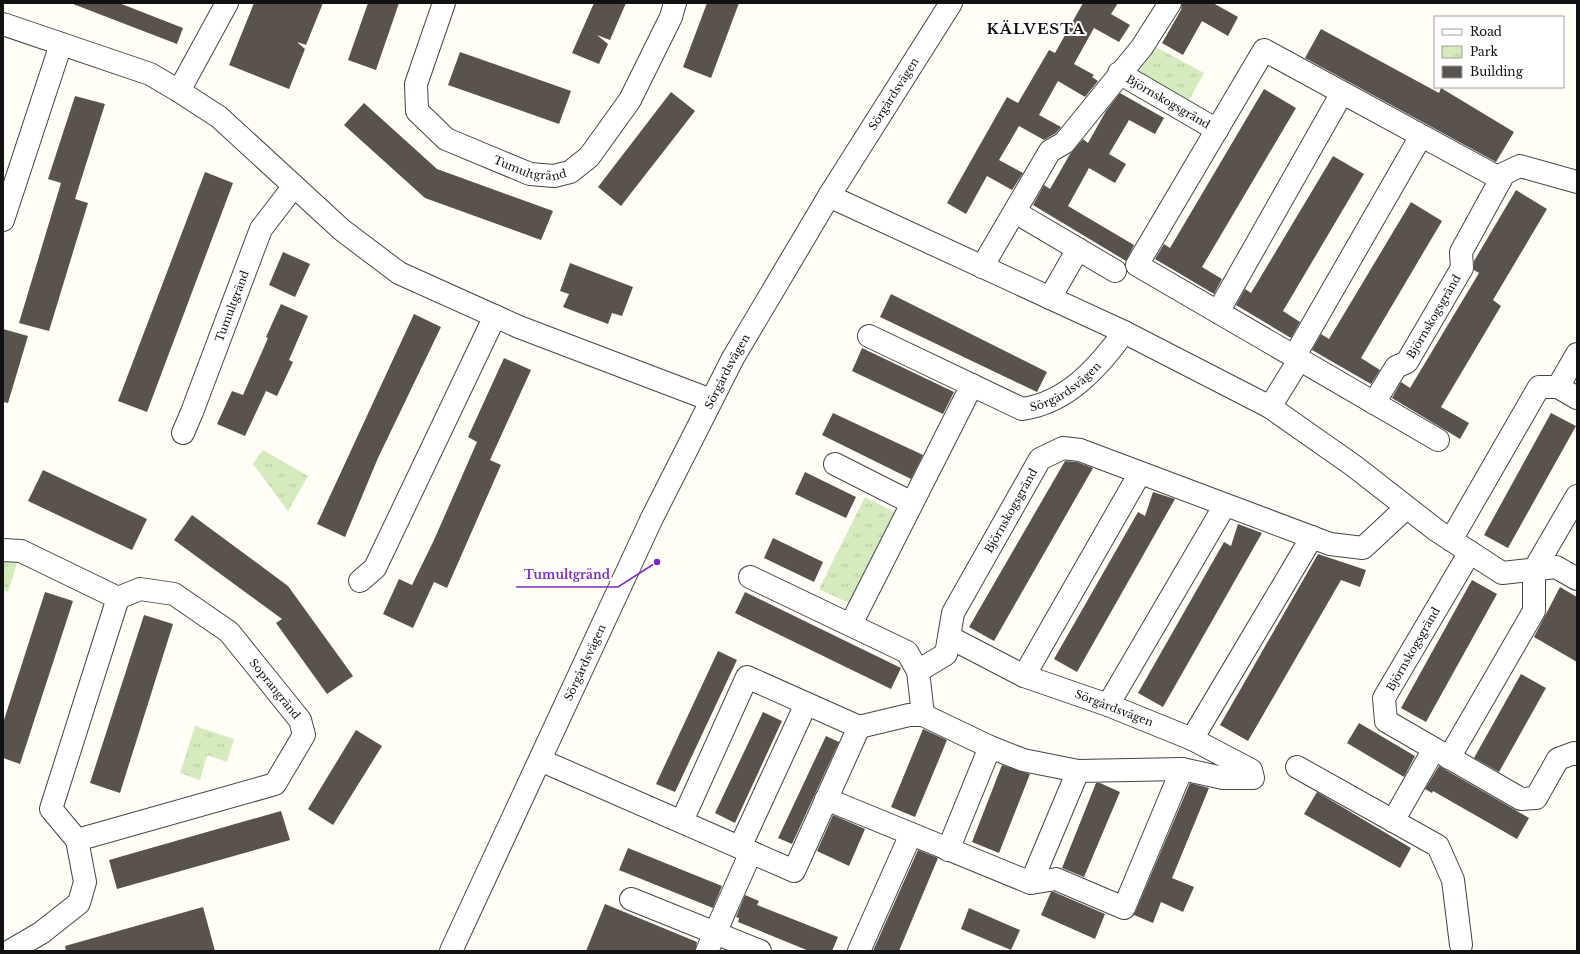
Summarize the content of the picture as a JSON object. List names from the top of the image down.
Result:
{
  "streets": {
    "street": [
      "Sörgårdsvägen",
      "Björnskogsgränd",
      "Tumultgränd",
      "Soprangränd"
    ]
  },
  "crossings": [
    ["Sörgårdsvägen", "Björnskogsgränd"]
  ],
  "districts": ["KÄLVESTA"],
  "places": ["Tumultgränd"],
  "legend": ["Road", "Park", "Building"]
}
